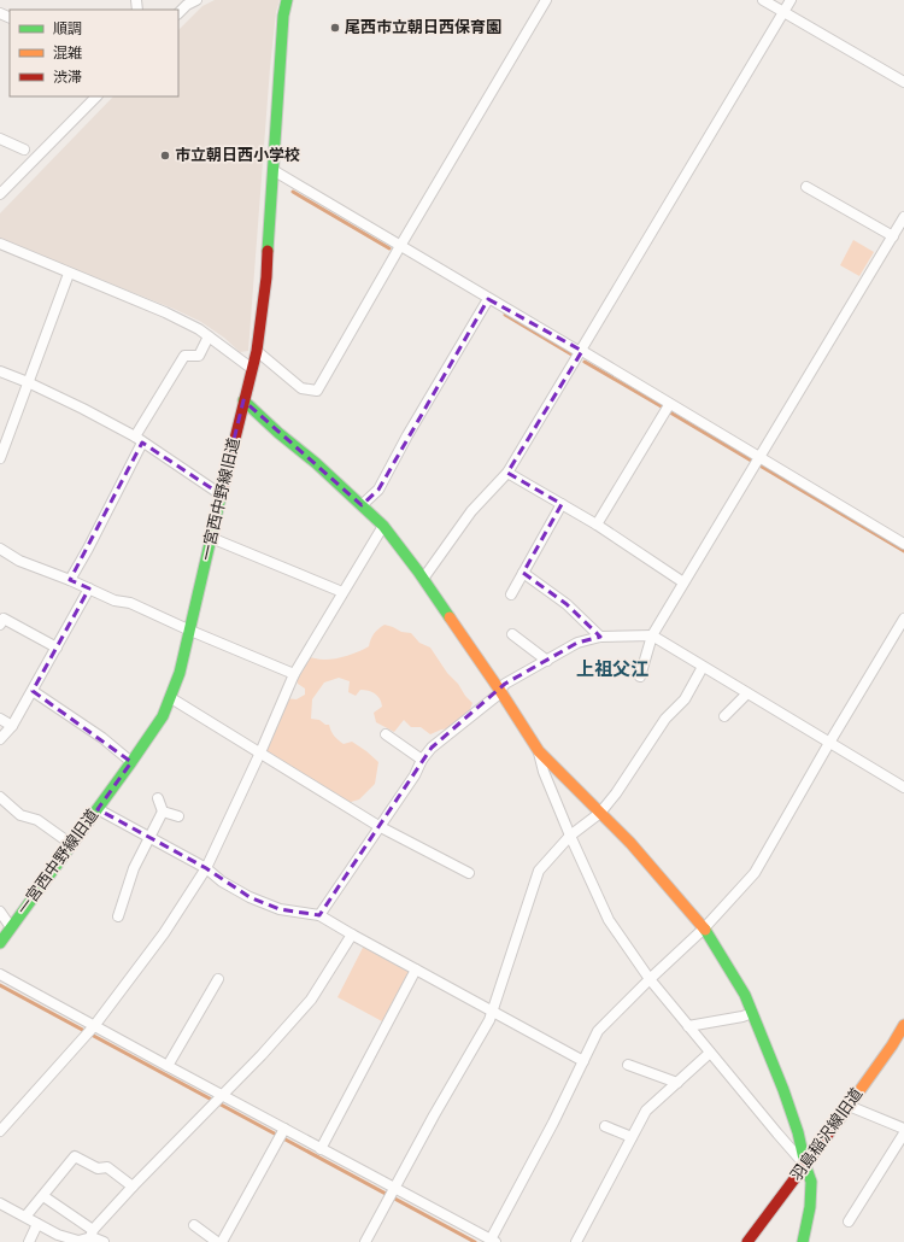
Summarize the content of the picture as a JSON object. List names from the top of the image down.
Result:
{
  "streets": {
    "street": ["一宮西中野線旧道", "羽島稲沢線旧道"]
  },
  "districts": ["上祖父江"],
  "places": ["尾西市立朝日西保育園", "市立朝日西小学校"],
  "legend": ["順調", "混雑", "渋滞"]
}
